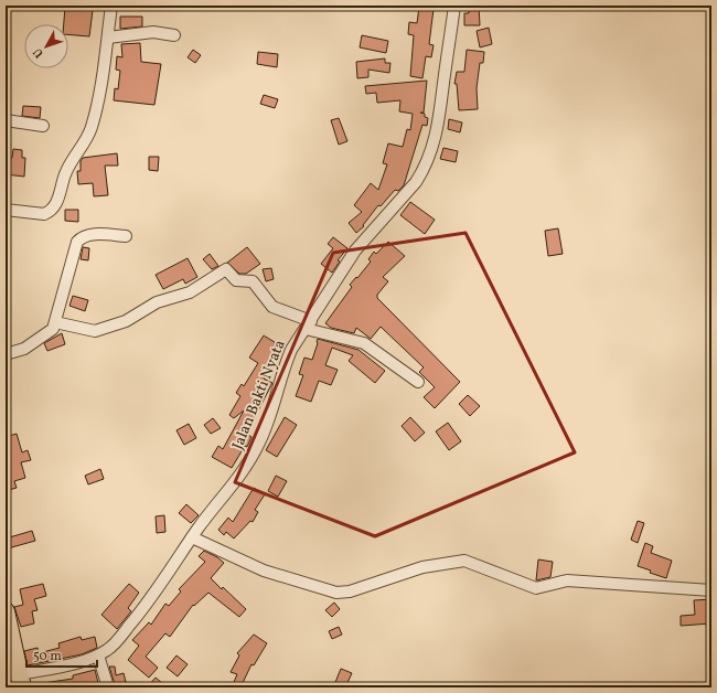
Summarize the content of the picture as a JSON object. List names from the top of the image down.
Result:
{
  "streets": {
    "street": ["Jalan Bakti Nyata"]
  },
  "scale_bar": "50 m",
  "north": "bottom left"
}
